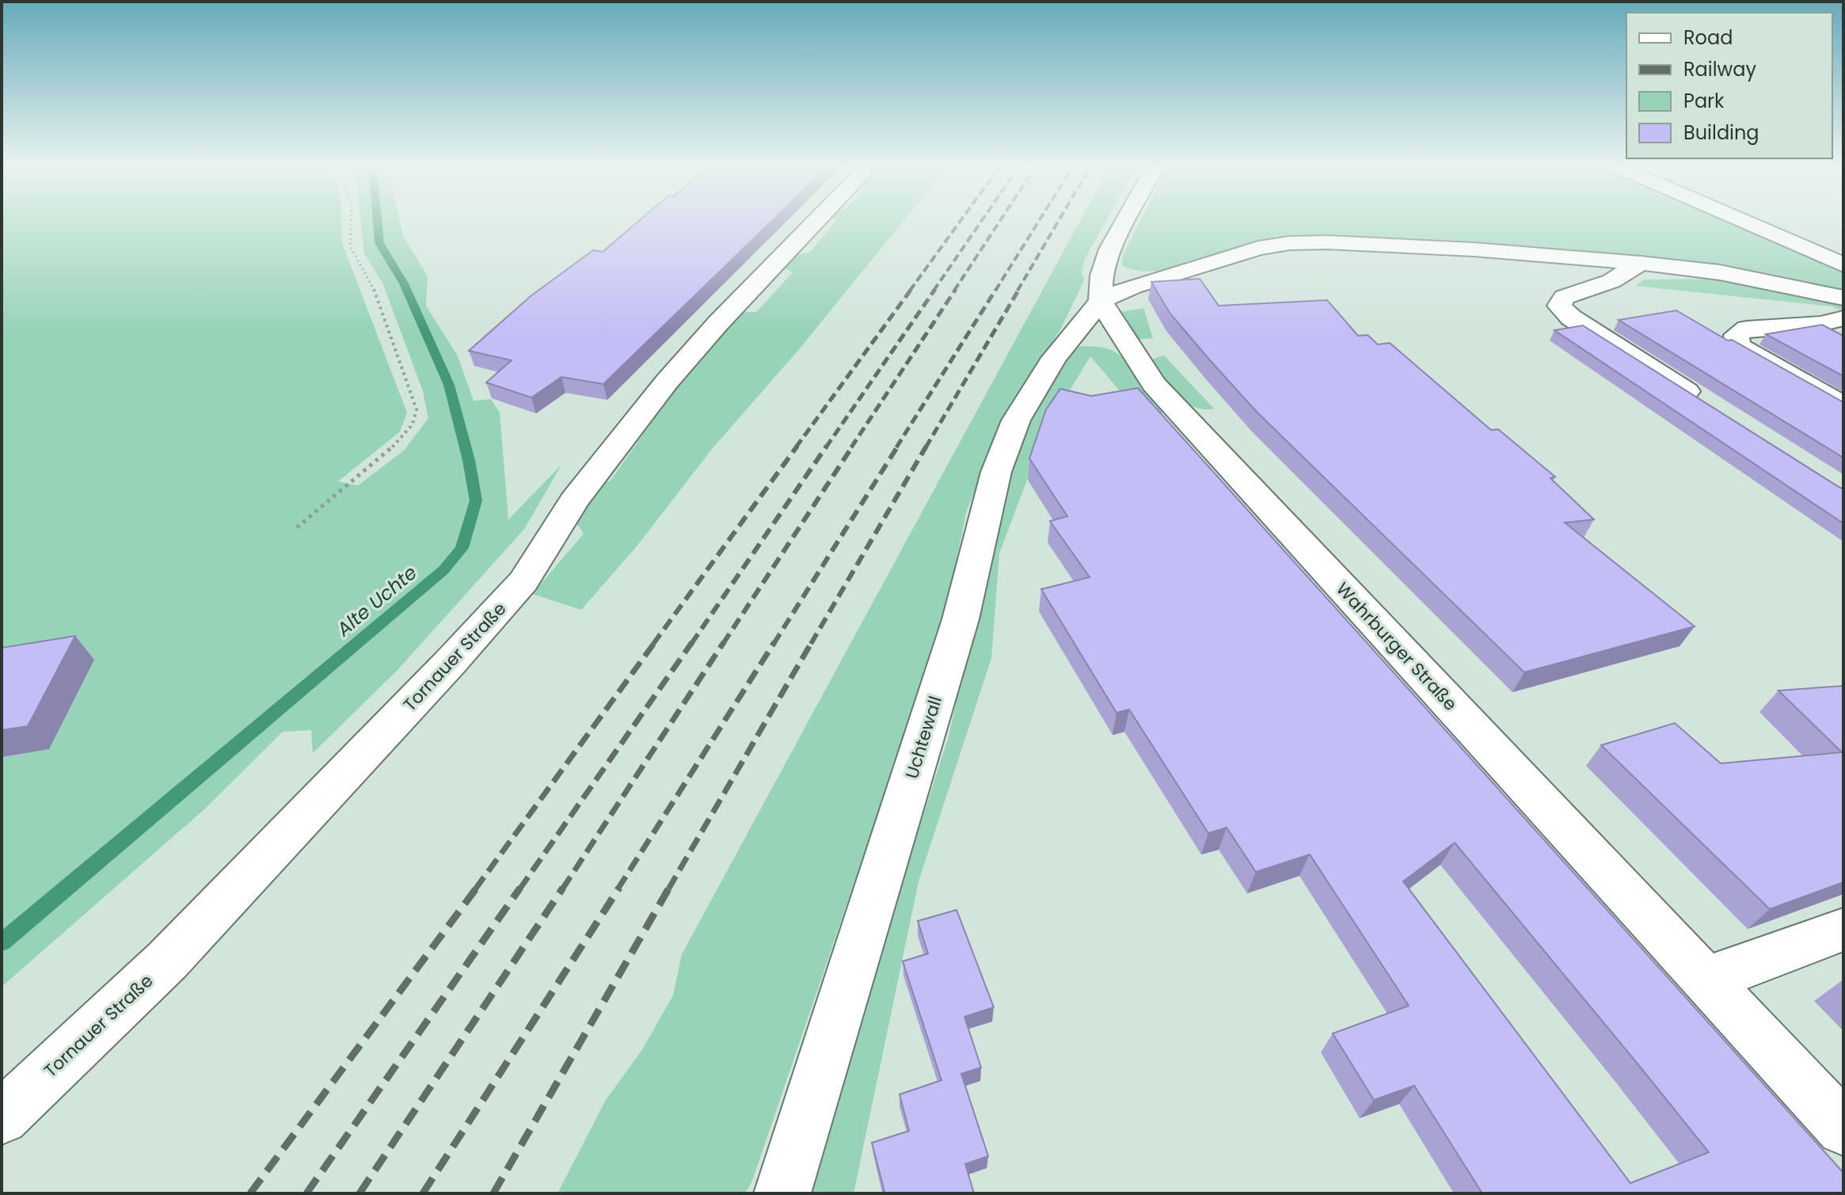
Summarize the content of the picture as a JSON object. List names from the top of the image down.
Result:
{
  "streets": {
    "street": ["Wahrburger Straße", "Tornauer Straße", "Uchtewall"]
  },
  "crossings": [
    ["Wahrburger Straße", "Uchtewall"]
  ],
  "water": ["Alte Uchte"],
  "legend": [
    "Road",
    "Railway",
    "Park",
    "Building"
  ]
}
